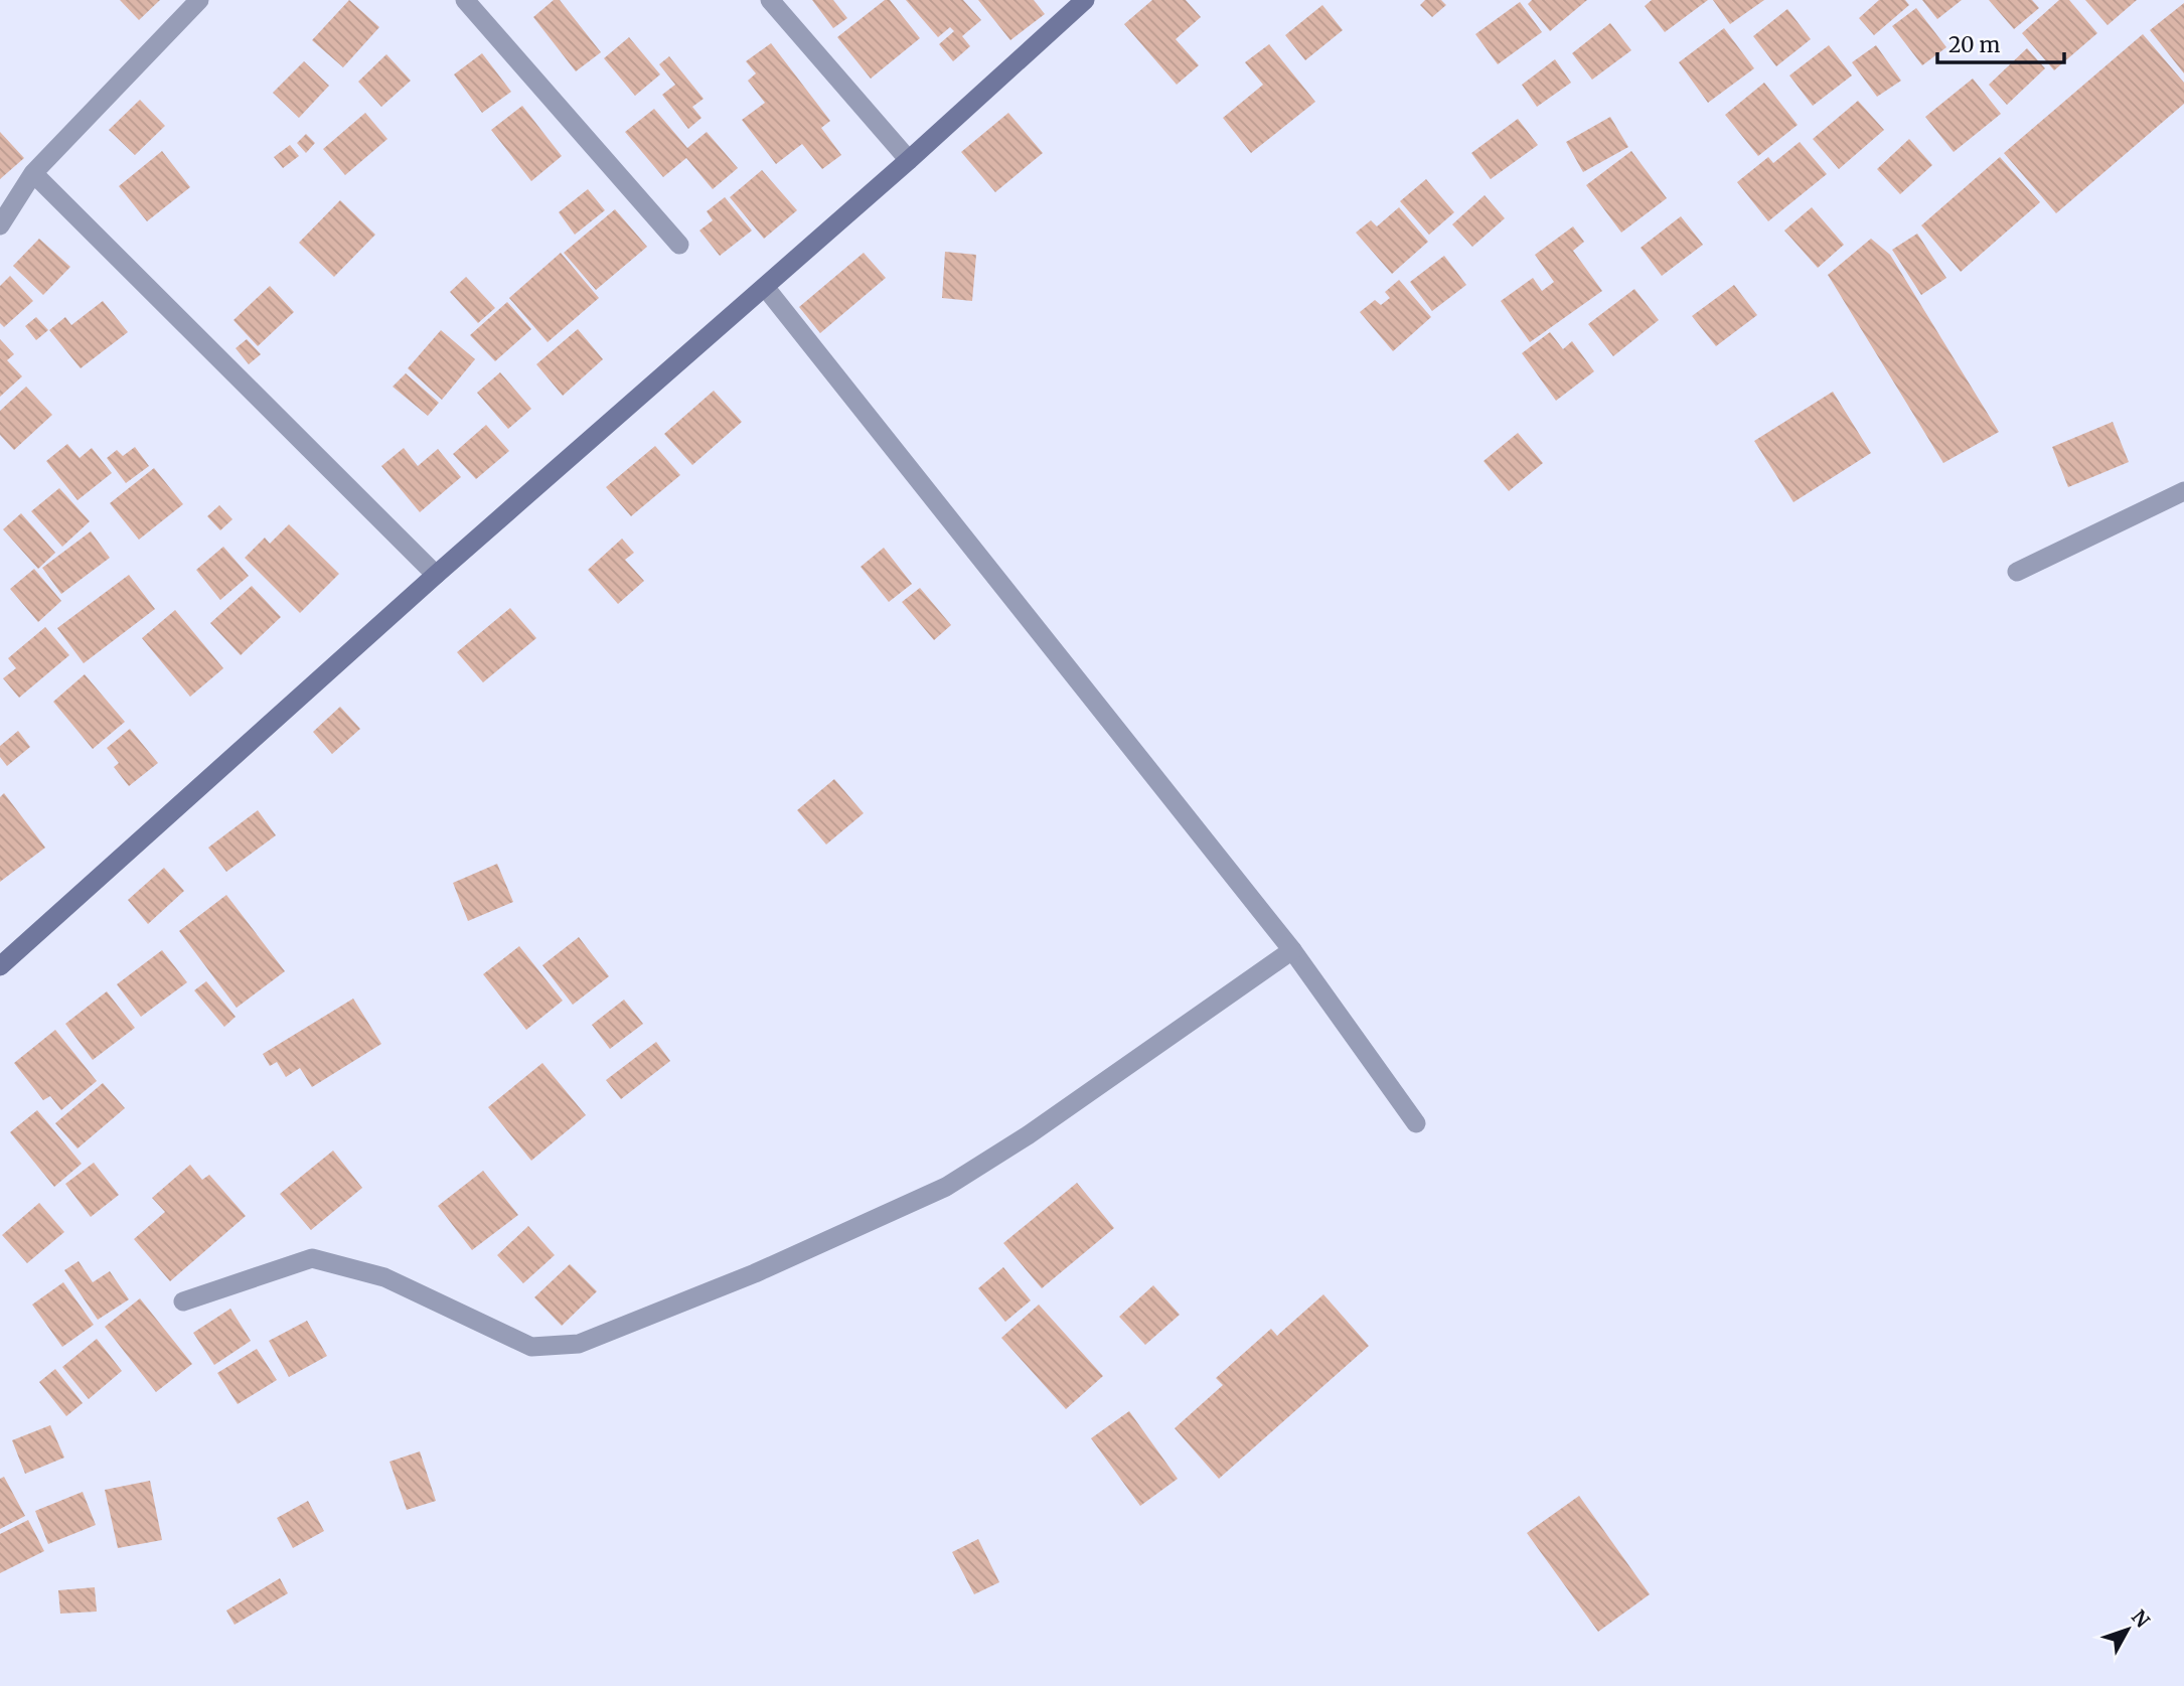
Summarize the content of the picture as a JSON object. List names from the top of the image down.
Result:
{
  "scale_bar": "20 m",
  "north": "top right"
}
